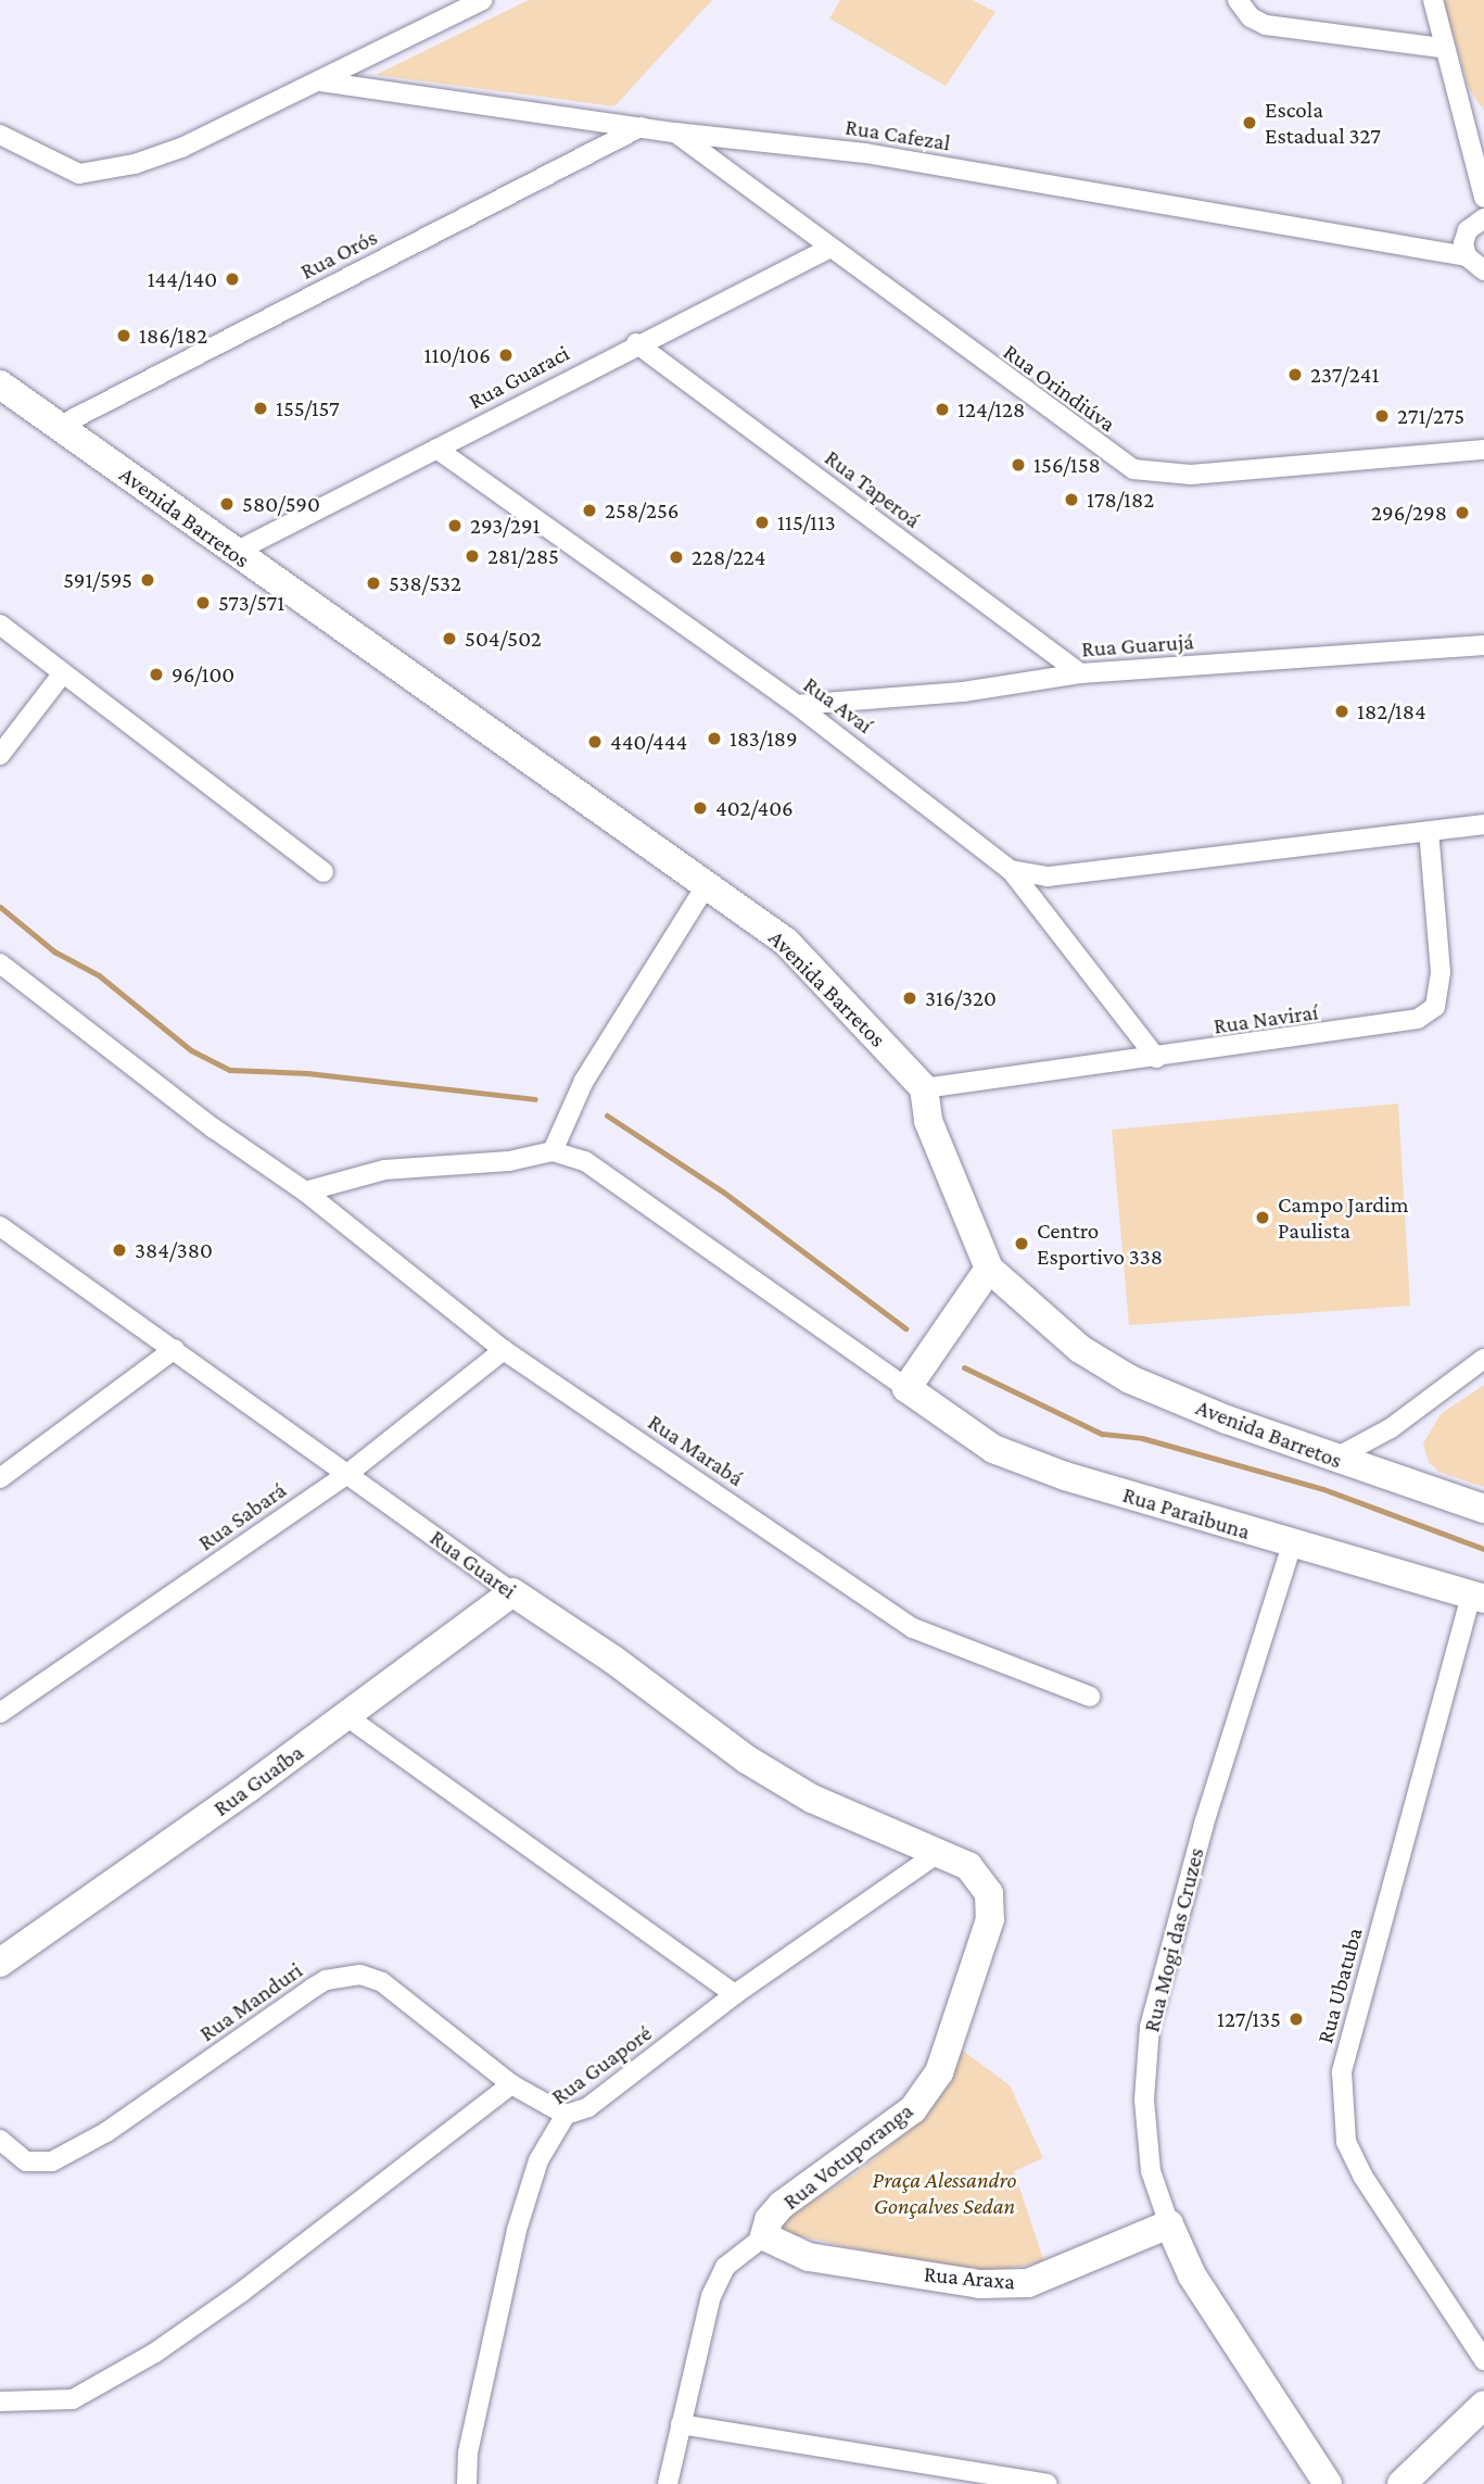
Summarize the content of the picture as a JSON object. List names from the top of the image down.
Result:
{
  "streets": {
    "street": [
      "Rua Cafezal",
      "Rua Orós",
      "Rua Guaraci",
      "Rua Orindiúva",
      "Rua Taperoá",
      "Avenida Barretos",
      "Rua Guarujá",
      "Rua Avaí",
      "Rua Naviraí",
      "Rua Marabá",
      "Rua Paraibuna",
      "Rua Sabará",
      "Rua Guarei",
      "Rua Guaíba",
      "Rua Mogi das Cruzes",
      "Rua Ubatuba",
      "Rua Manduri",
      "Rua Guaporé",
      "Rua Votuporanga",
      "Rua Araxa"
    ]
  },
  "crossings": [
    ["Rua Cafezal", "Rua Orós"],
    ["Rua Cafezal", "Rua Orindiúva"],
    ["Rua Orós", "Avenida Barretos"],
    ["Rua Guaraci", "Rua Orindiúva"],
    ["Rua Guaraci", "Rua Taperoá"],
    ["Rua Guaraci", "Avenida Barretos"],
    ["Rua Guaraci", "Rua Avaí"],
    ["Rua Taperoá", "Rua Guarujá"],
    ["Avenida Barretos", "Rua Naviraí"],
    ["Rua Guarujá", "Rua Avaí"],
    ["Rua Avaí", "Rua Naviraí"],
    ["Rua Marabá", "Rua Sabará"],
    ["Rua Paraibuna", "Rua Mogi das Cruzes"],
    ["Rua Paraibuna", "Rua Ubatuba"],
    ["Rua Sabará", "Rua Guarei"],
    ["Rua Guarei", "Rua Guaíba"],
    ["Rua Guarei", "Rua Guaporé"],
    ["Rua Guarei", "Rua Votuporanga"],
    ["Rua Mogi das Cruzes", "Rua Araxa"],
    ["Rua Manduri", "Rua Guaporé"],
    ["Rua Votuporanga", "Rua Araxa"]
  ],
  "parks": ["Praça Alessandro Gonçalves Sedan"],
  "places": [
    "Escola Estadual 327",
    "144/140",
    "186/182",
    "110/106",
    "237/241",
    "155/157",
    "124/128",
    "271/275",
    "156/158",
    "178/182",
    "580/590",
    "258/256",
    "296/298",
    "115/113",
    "293/291",
    "281/285",
    "228/224",
    "591/595",
    "538/532",
    "573/571",
    "504/502",
    "96/100",
    "182/184",
    "183/189",
    "440/444",
    "402/406",
    "316/320",
    "Campo Jardim Paulista",
    "Centro Esportivo 338",
    "384/380",
    "127/135"
  ]
}
